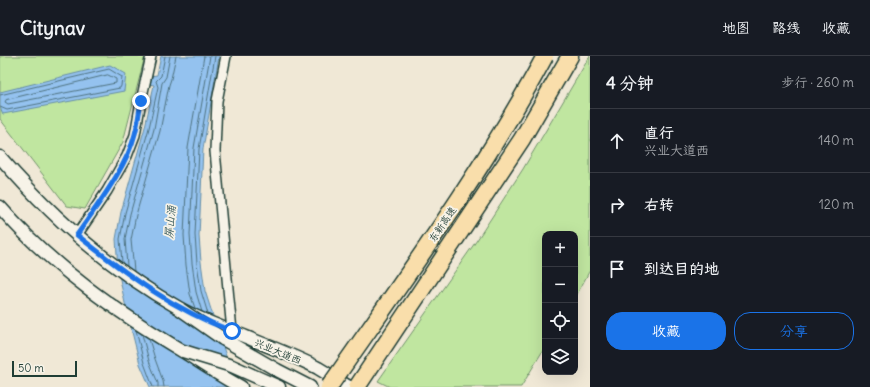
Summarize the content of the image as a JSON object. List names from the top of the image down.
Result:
{
  "streets": {
    "highway": ["东新高速"],
    "main road": ["兴业大道西"]
  },
  "water": ["屏山涌"],
  "scale_bar": "50 m",
  "page": {
    "header": "Citynav",
    "nav": ["地图", "路线", "收藏"],
    "heading": ["4 分钟", "步行 · 260 m"],
    "list": [
      ["直行", "兴业大道西", "140 m"],
      ["右转", "120 m"],
      "到达目的地"
    ],
    "map_buttons": ["+", "−"],
    "buttons": ["收藏", "分享"],
    "scale": "50 m"
  }
}
